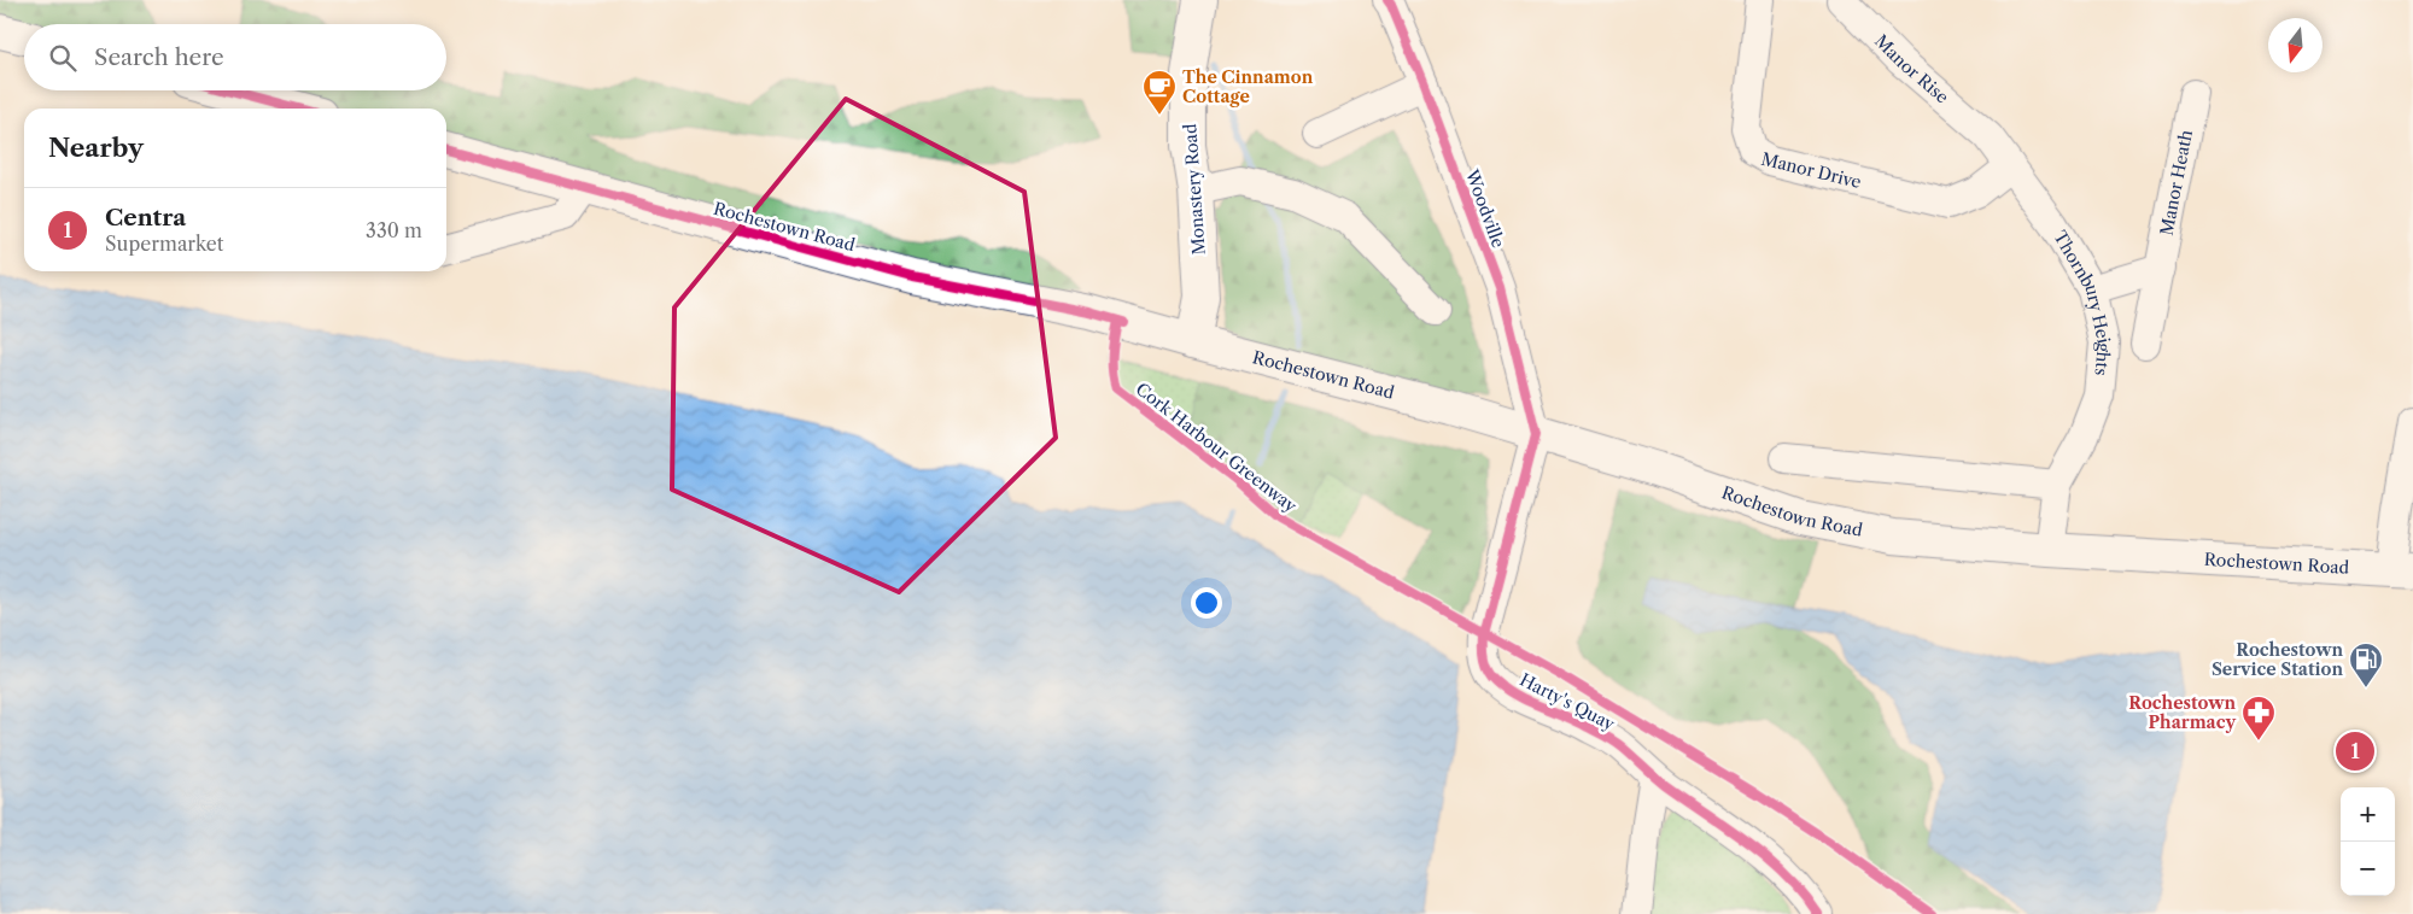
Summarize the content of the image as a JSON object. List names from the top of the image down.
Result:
{
  "streets": {
    "main road": ["Monastery Road", "Rochestown Road"],
    "street": [
      "Manor Rise",
      "Manor Drive",
      "Manor Heath",
      "Woodville",
      "Thornbury Heights",
      "Harty's Quay"
    ],
    "cycle path": ["Cork Harbour Greenway"]
  },
  "crossings": [
    ["Manor Rise", "Thornbury Heights"],
    ["Manor Drive", "Thornbury Heights"],
    ["Monastery Road", "Rochestown Road"],
    ["Woodville", "Rochestown Road"],
    ["Woodville", "Harty's Quay"],
    ["Rochestown Road", "Thornbury Heights"],
    ["Rochestown Road", "Harty's Quay"]
  ],
  "places": {
    "cafe": ["The Cinnamon Cottage"],
    "fuel station": ["Rochestown Service Station"],
    "pharmacy": ["Rochestown Pharmacy"]
  },
  "north": "bottom",
  "page": {
    "search": "Search here",
    "heading": "Nearby",
    "list": [
      {
        "mark": "1",
        "name": "Centra",
        "note": "Supermarket",
        "value": "330 m"
      }
    ],
    "pins": "1",
    "map_buttons": ["+", "−"]
  }
}
